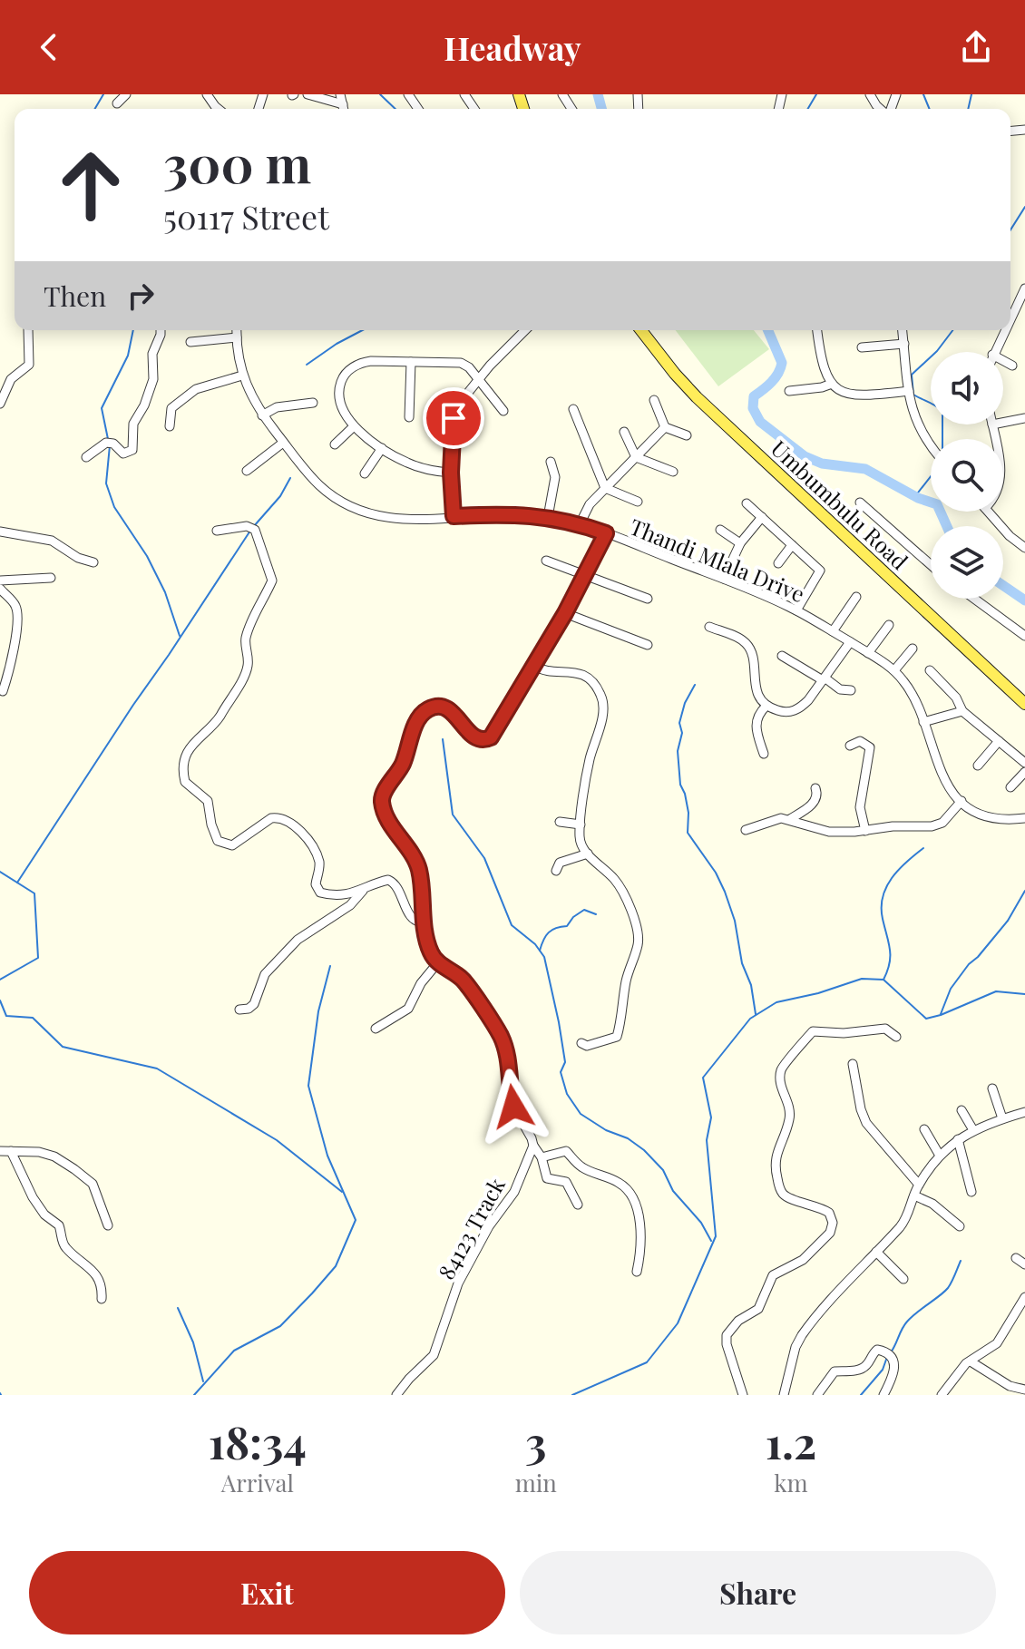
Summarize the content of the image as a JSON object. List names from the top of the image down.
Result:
{
  "streets": {
    "main road": ["Umbumbulu Road"],
    "street": ["Thandi Mlala Drive", "84123 Track"]
  },
  "page": {
    "header": "Headway",
    "turn": ["300 m", "50117 Street"],
    "then": "Then",
    "eta": [
      "18:34",
      "Arrival",
      "3",
      "min",
      "1.2",
      "km"
    ],
    "buttons": ["Exit", "Share"]
  }
}
